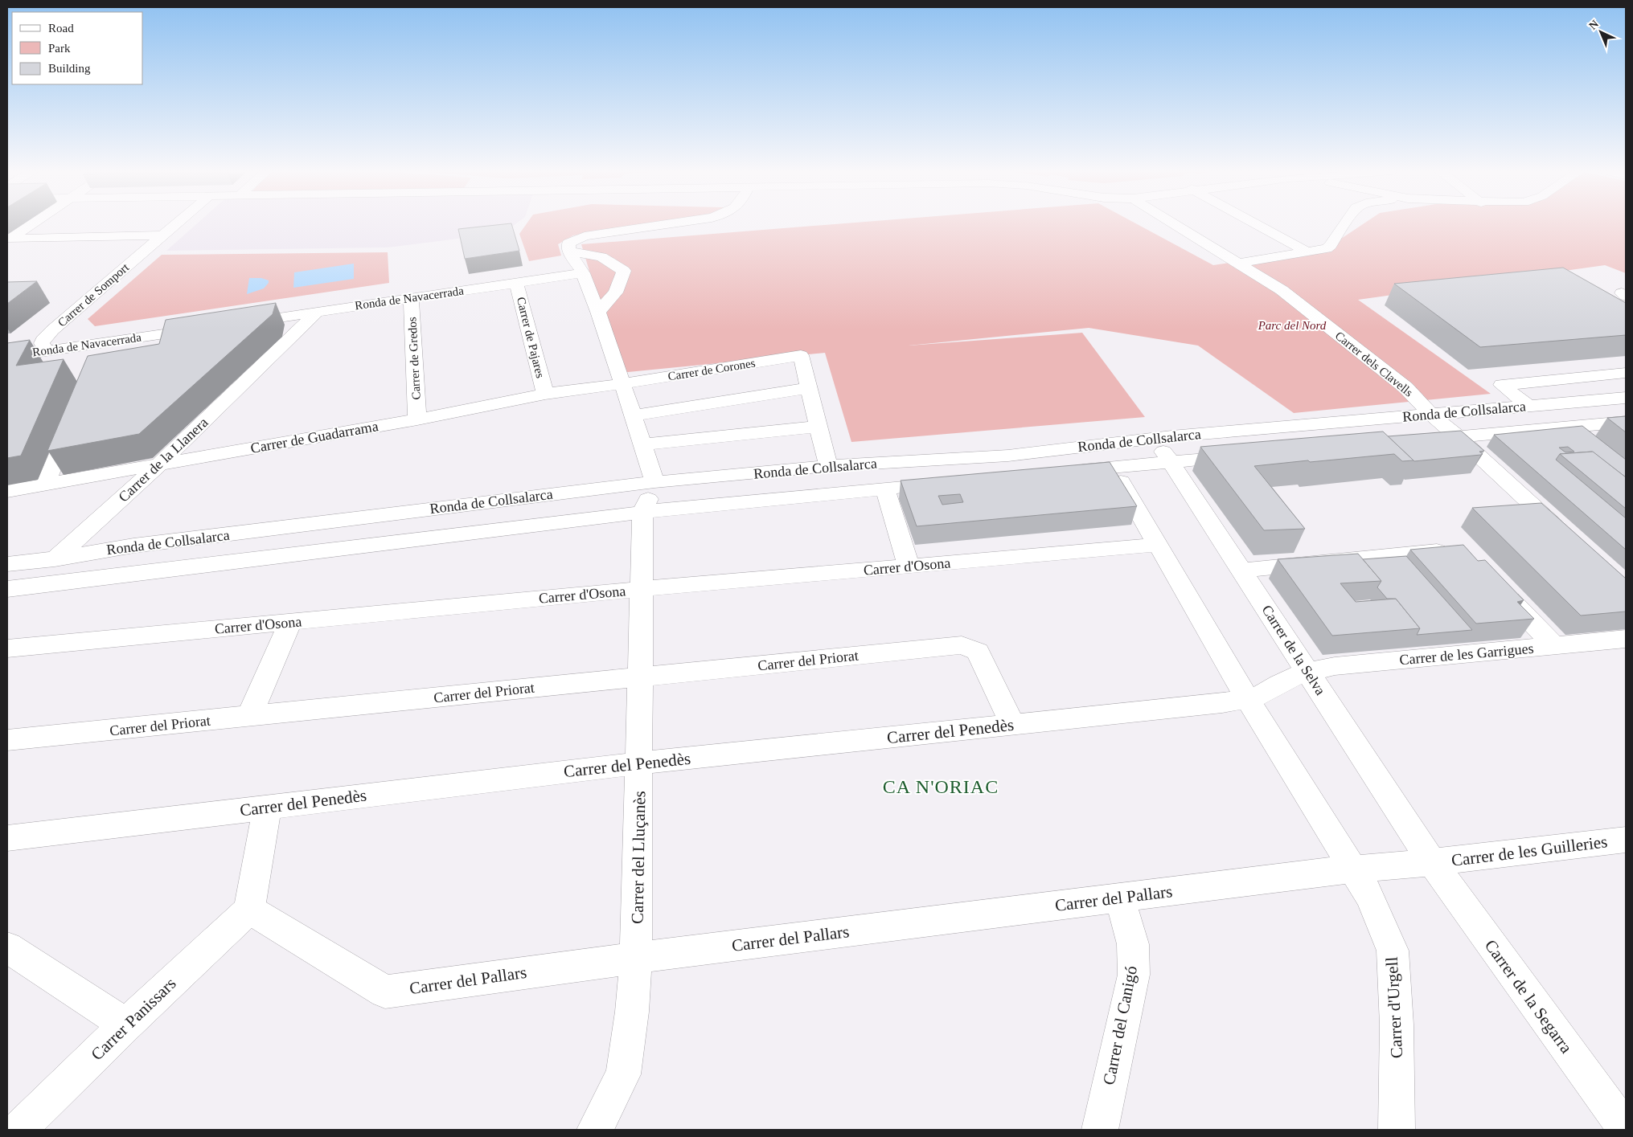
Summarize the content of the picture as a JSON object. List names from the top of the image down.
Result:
{
  "streets": {
    "street": [
      "Carrer de Somport",
      "Ronda de Navacerrada",
      "Carrer de Pajares",
      "Carrer de Gredos",
      "Carrer dels Clavells",
      "Carrer de Corones",
      "Ronda de Collsalarca",
      "Carrer de Guadarrama",
      "Carrer de la Llanera",
      "Carrer d'Osona",
      "Carrer de la Selva",
      "Carrer de les Garrigues",
      "Carrer del Priorat",
      "Carrer del Penedès",
      "Carrer de les Guilleries",
      "Carrer del Lluçanès",
      "Carrer del Pallars",
      "Carrer de la Segarra",
      "Carrer d'Urgell",
      "Carrer Panissars",
      "Carrer del Canigó"
    ]
  },
  "crossings": [
    ["Carrer de Somport", "Ronda de Navacerrada"],
    ["Ronda de Navacerrada", "Carrer de Pajares"],
    ["Ronda de Navacerrada", "Carrer de Gredos"],
    ["Ronda de Navacerrada", "Carrer de la Llanera"],
    ["Carrer de Pajares", "Carrer de Guadarrama"],
    ["Carrer de Gredos", "Carrer de Guadarrama"],
    ["Carrer dels Clavells", "Ronda de Collsalarca"],
    ["Carrer de Corones", "Carrer de Guadarrama"],
    ["Ronda de Collsalarca", "Carrer de la Llanera"],
    ["Ronda de Collsalarca", "Carrer de la Selva"],
    ["Ronda de Collsalarca", "Carrer del Lluçanès"],
    ["Carrer de Guadarrama", "Carrer de la Llanera"],
    ["Carrer d'Osona", "Carrer del Lluçanès"],
    ["Carrer de la Selva", "Carrer de les Garrigues"],
    ["Carrer de la Selva", "Carrer de les Guilleries"],
    ["Carrer de la Selva", "Carrer de la Segarra"],
    ["Carrer de les Garrigues", "Carrer del Penedès"],
    ["Carrer del Priorat", "Carrer del Penedès"],
    ["Carrer del Priorat", "Carrer del Lluçanès"],
    ["Carrer del Penedès", "Carrer del Lluçanès"],
    ["Carrer de les Guilleries", "Carrer del Pallars"],
    ["Carrer de les Guilleries", "Carrer de la Segarra"],
    ["Carrer de les Guilleries", "Carrer d'Urgell"],
    ["Carrer del Lluçanès", "Carrer del Pallars"],
    ["Carrer del Pallars", "Carrer d'Urgell"],
    ["Carrer del Pallars", "Carrer Panissars"],
    ["Carrer del Pallars", "Carrer del Canigó"]
  ],
  "districts": ["CA N'ORIAC"],
  "parks": ["Parc del Nord"],
  "legend": ["Road", "Park", "Building"],
  "north": "top left"
}
